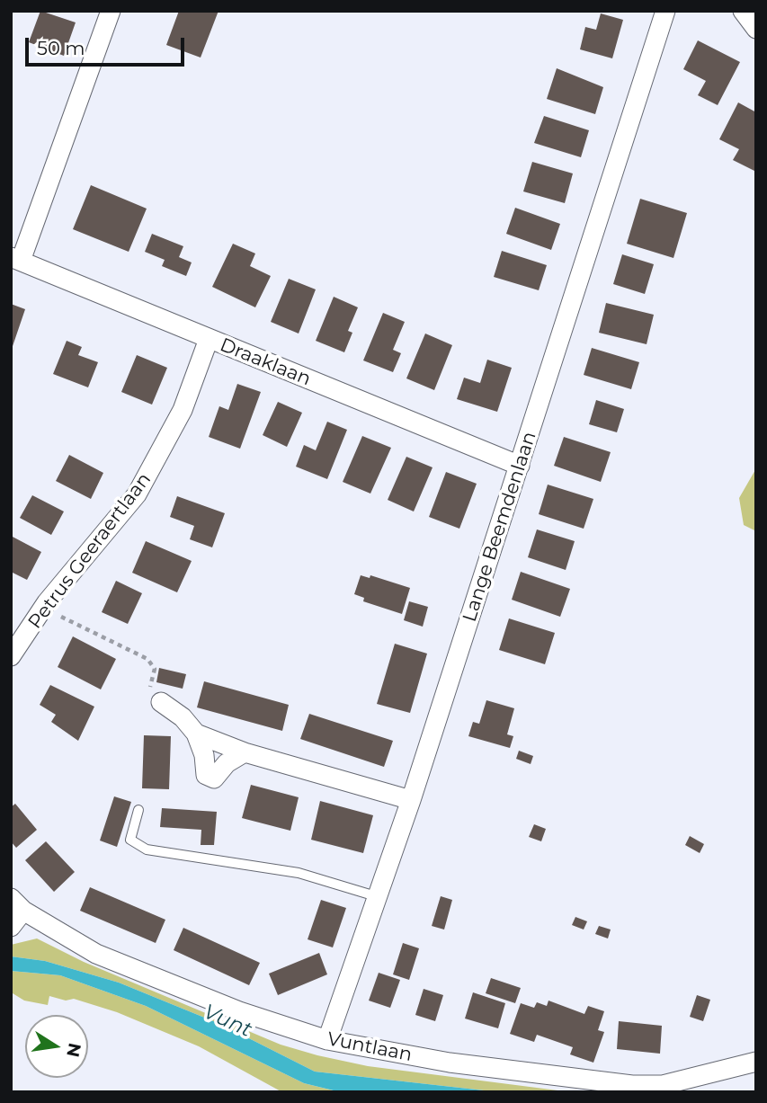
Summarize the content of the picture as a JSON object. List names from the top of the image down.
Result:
{
  "streets": {
    "street": [
      "Draaklaan",
      "Lange Beemdenlaan",
      "Petrus Geeraertlaan",
      "Vuntlaan"
    ]
  },
  "crossings": [
    ["Draaklaan", "Lange Beemdenlaan"],
    ["Draaklaan", "Petrus Geeraertlaan"],
    ["Lange Beemdenlaan", "Vuntlaan"]
  ],
  "water": ["Vunt"],
  "scale_bar": "50 m",
  "north": "right"
}
